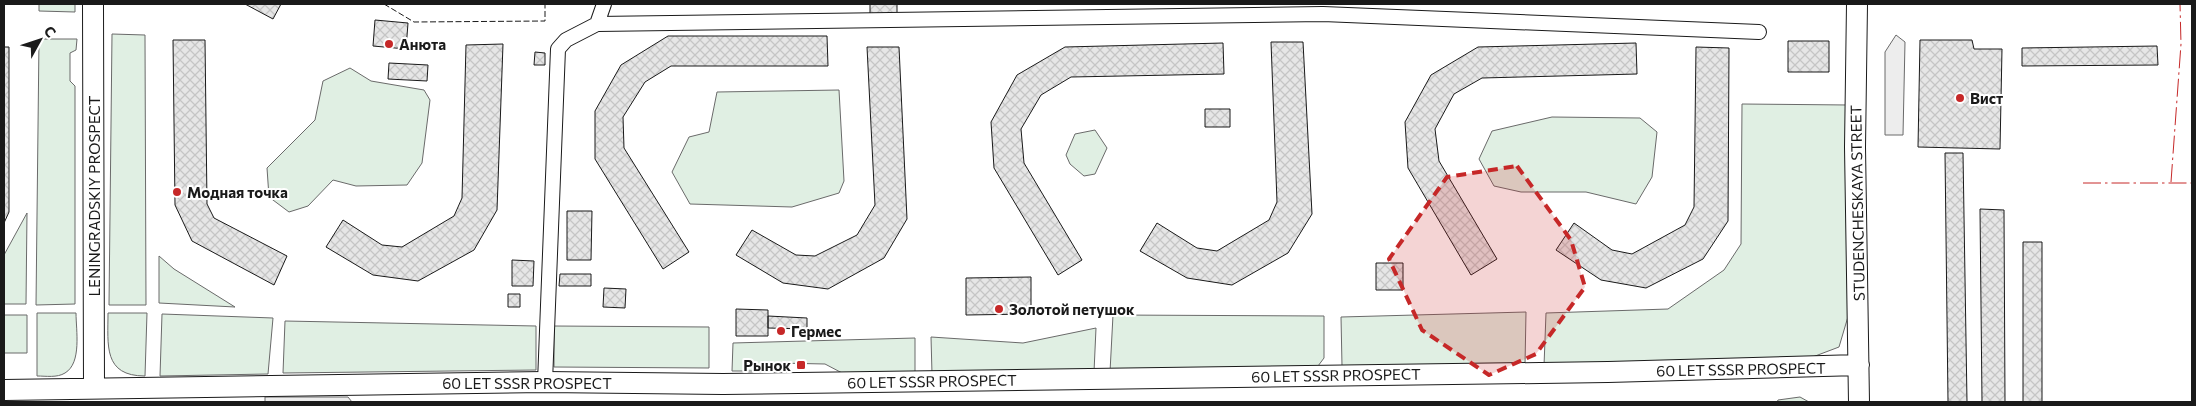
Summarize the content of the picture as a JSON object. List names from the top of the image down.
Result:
{
  "streets": {
    "street": ["LENINGRADSKIY PROSPECT", "STUDENCHESKAYA STREET", "60 LET SSSR PROSPECT"]
  },
  "crossings": [
    ["LENINGRADSKIY PROSPECT", "60 LET SSSR PROSPECT"],
    ["STUDENCHESKAYA STREET", "60 LET SSSR PROSPECT"]
  ],
  "places": {
    "other": [
      "Анюта",
      "Вист",
      "Модная точка",
      "Золотой петушок",
      "Гермес"
    ],
    "transit": ["Рынок"]
  },
  "north": "top right"
}
